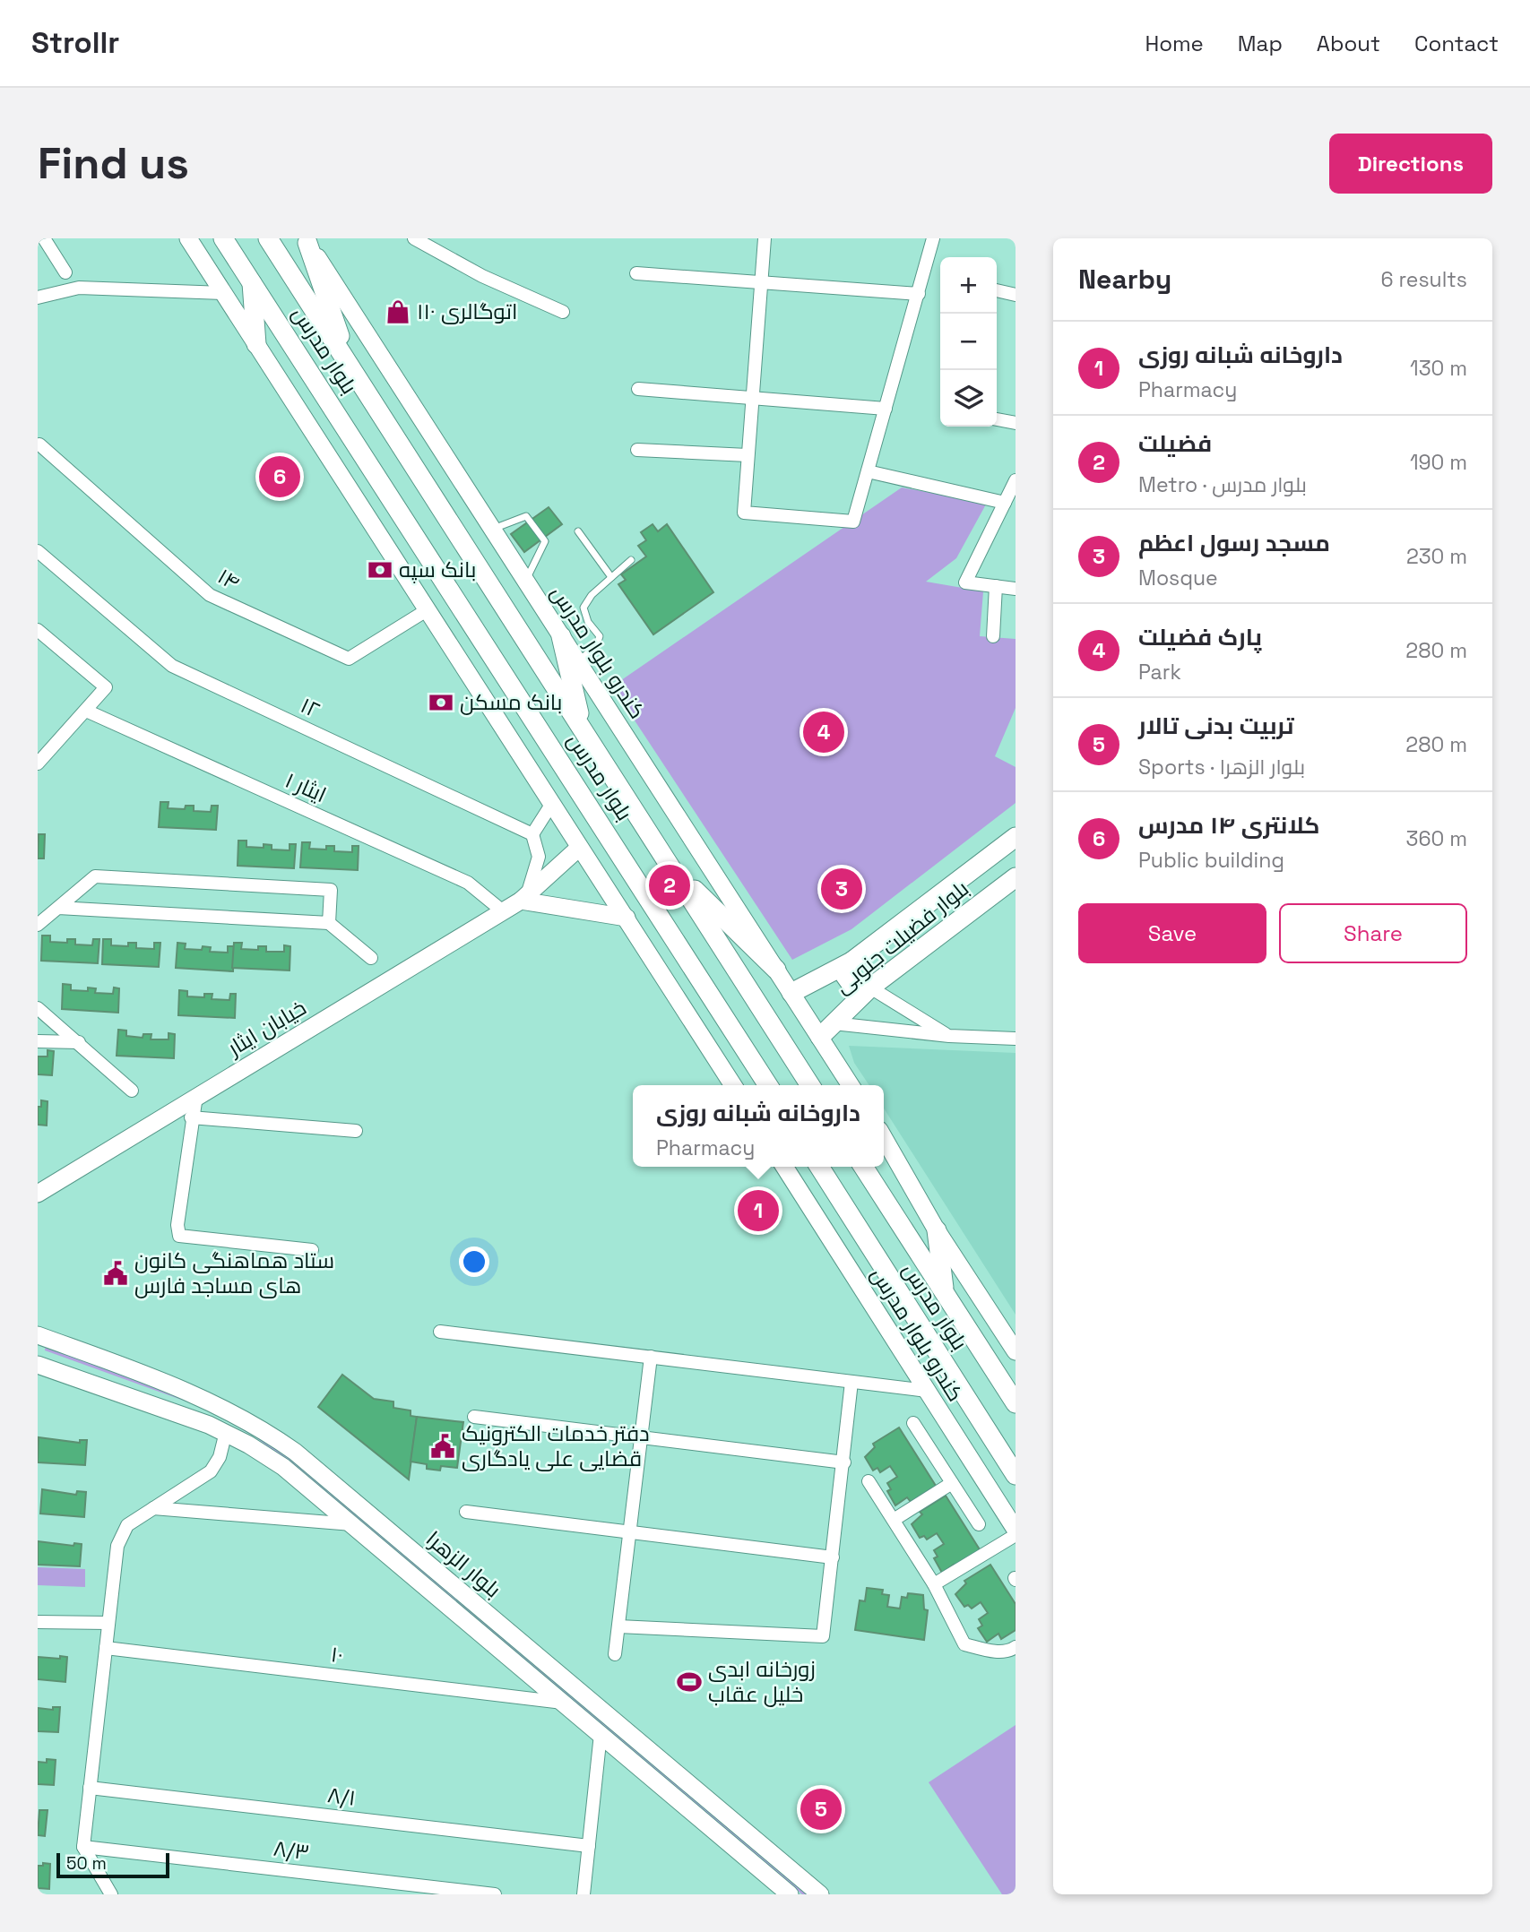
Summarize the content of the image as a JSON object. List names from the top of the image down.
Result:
{
  "streets": {
    "main road": [
      "بلوار مدرس",
      "کندرو بلوار مدرس",
      "بلوار فضیلت جنوبی",
      "خیابان ایثار",
      "بلوار الزهرا"
    ],
    "street": [
      "۱۴",
      "۱۲",
      "ایثار ۱",
      "۱۰",
      "۸/۱",
      "۸/۳"
    ]
  },
  "crossings": [
    ["کندرو بلوار مدرس", "بلوار فضیلت جنوبی"],
    ["ایثار ۱", "خیابان ایثار"],
    ["بلوار الزهرا", "۱۰"]
  ],
  "places": {
    "shop": ["اتوگالری ۱۱۰"],
    "bank": ["بانک سپه", "بانک مسکن"],
    "public building": ["ستاد هماهنگی کانون های مساجد فارس", "دفتر خدمات الکترونیک قضایی علی یادگاری"],
    "sports": ["زورخانه ابدی خلیل عقاب"]
  },
  "scale_bar": "50 m",
  "page": {
    "header": "Strollr",
    "nav": [
      "Home",
      "Map",
      "About",
      "Contact"
    ],
    "buttons": [
      "Directions",
      ["Save", "Share"]
    ],
    "title": "Find us",
    "heading": ["Nearby", "6 results"],
    "map_buttons": ["+", "−"],
    "list": [
      {
        "mark": "1",
        "name": "داروخانه شبانه روزی",
        "note": "Pharmacy",
        "value": "130 m"
      },
      {
        "mark": "2",
        "name": "فضیلت",
        "note": "Metro · بلوار مدرس",
        "value": "190 m"
      },
      {
        "mark": "3",
        "name": "مسجد رسول اعظم",
        "note": "Mosque",
        "value": "230 m"
      },
      {
        "mark": "4",
        "name": "پارک فضیلت",
        "note": "Park",
        "value": "280 m"
      },
      {
        "mark": "5",
        "name": "تربیت بدنی تالار",
        "note": "Sports · بلوار الزهرا",
        "value": "280 m"
      },
      {
        "mark": "6",
        "name": "کلانتری ۱۴ مدرس",
        "note": "Public building",
        "value": "360 m"
      }
    ],
    "pins": [
      "6",
      "4",
      "2",
      "3",
      "1",
      "5"
    ],
    "popup": ["داروخانه شبانه روزی", "Pharmacy"],
    "scale": "50 m"
  }
}
